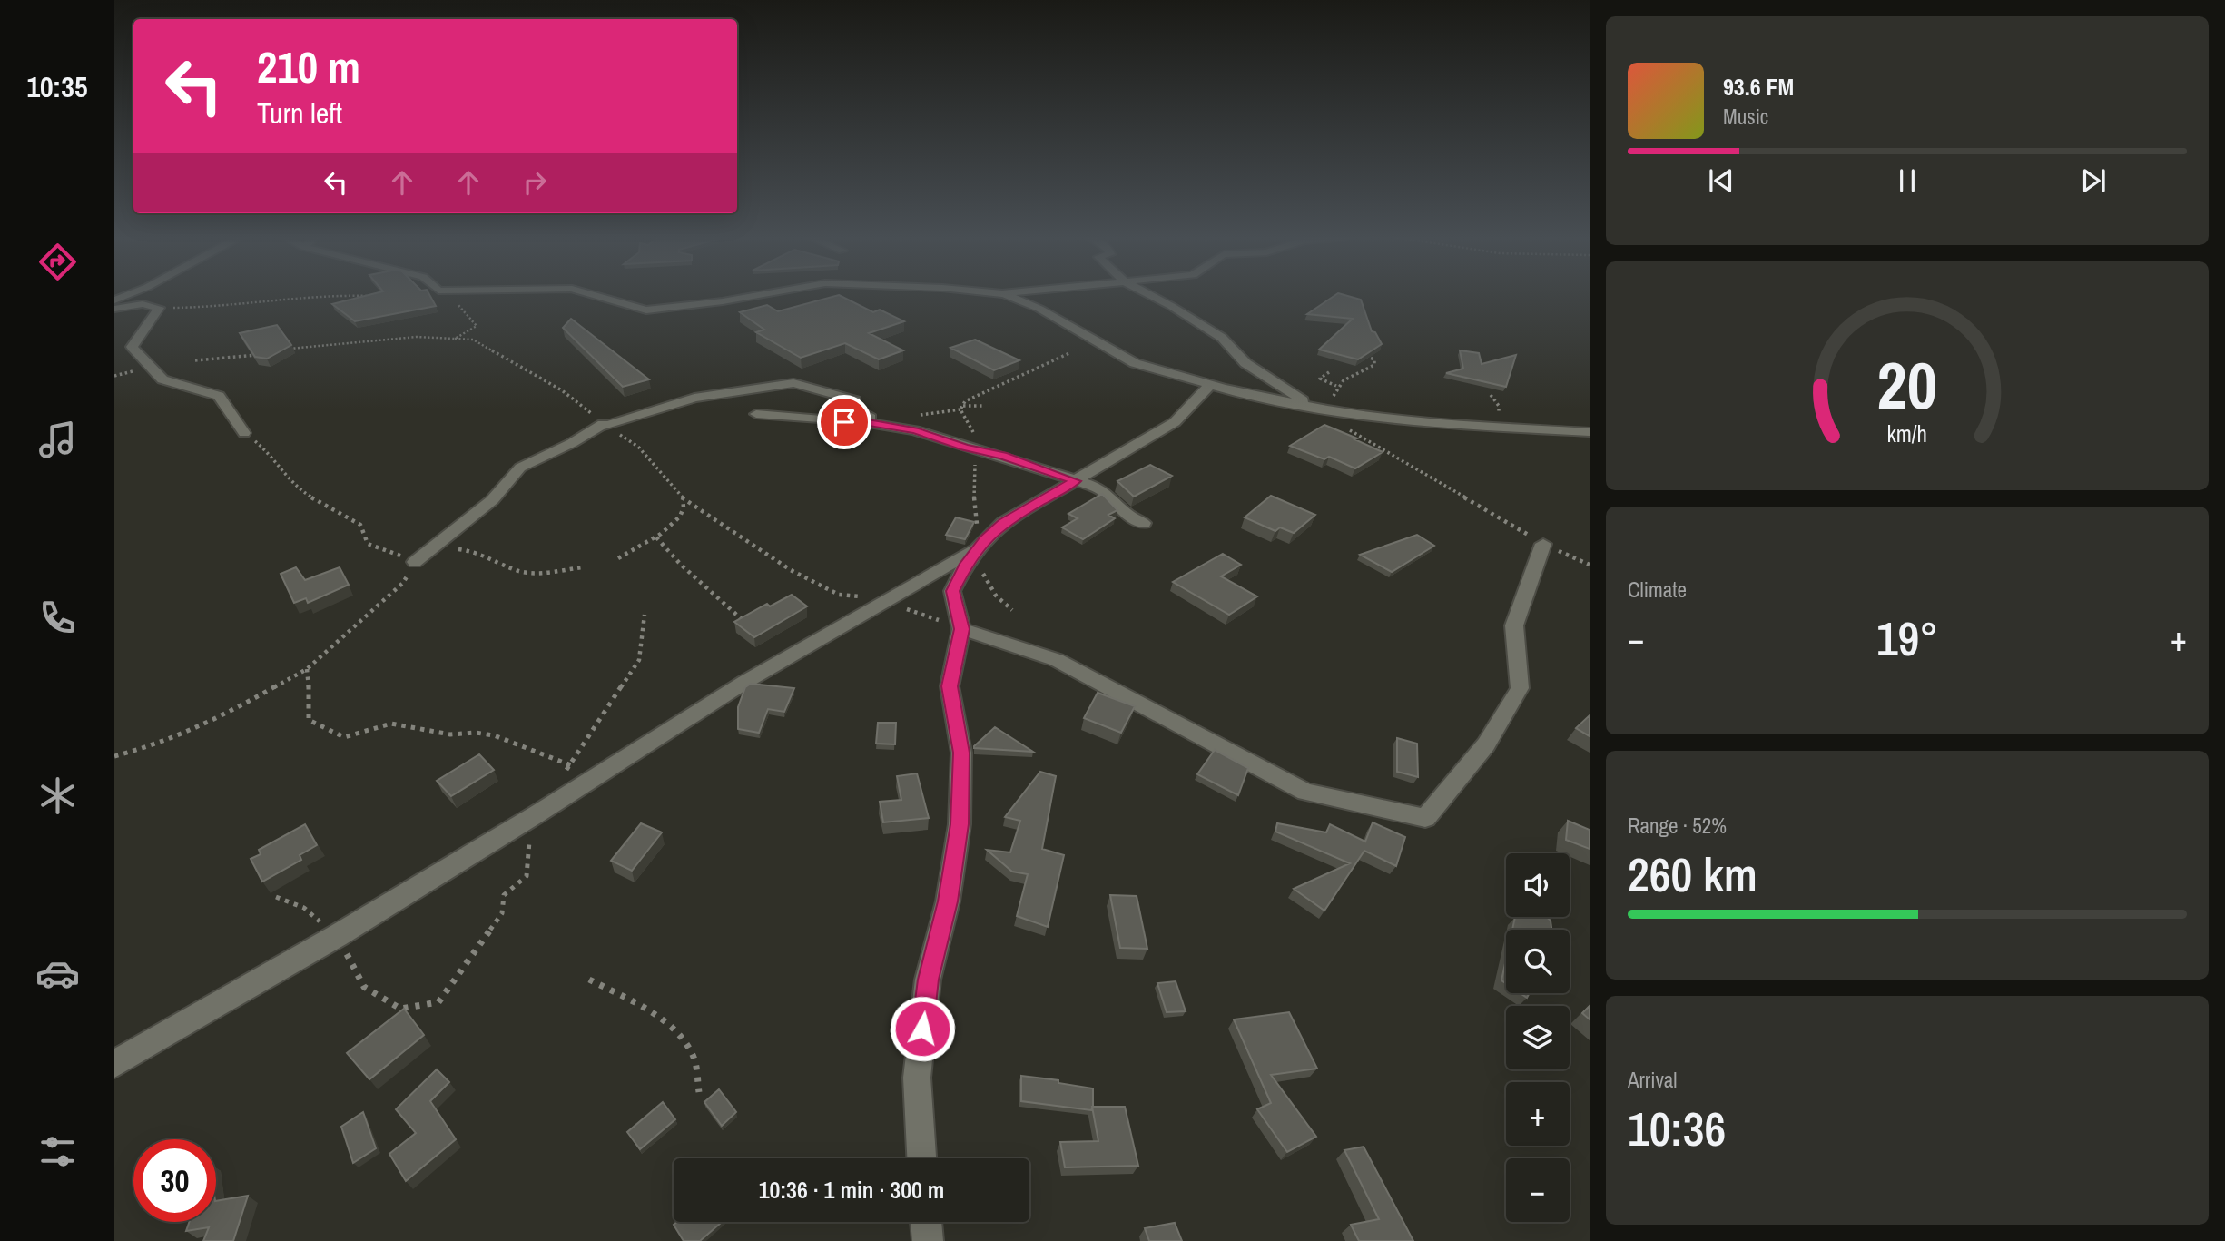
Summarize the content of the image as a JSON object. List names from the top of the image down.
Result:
{
  "page": {
    "tabs": "10:35",
    "turn": ["210 m", "Turn left"],
    "song": ["93.6 FM", "Music"],
    "tile": [
      "Climate",
      ["Range · 52%", "260 km"],
      ["Arrival", "10:36"]
    ],
    "heat": ["−", "19°", "+"],
    "map_buttons": ["+", "−"],
    "limit": "30",
    "trip": "10:36 · 1 min · 300 m",
    "gauge": ["20", "km/h"]
  }
}
